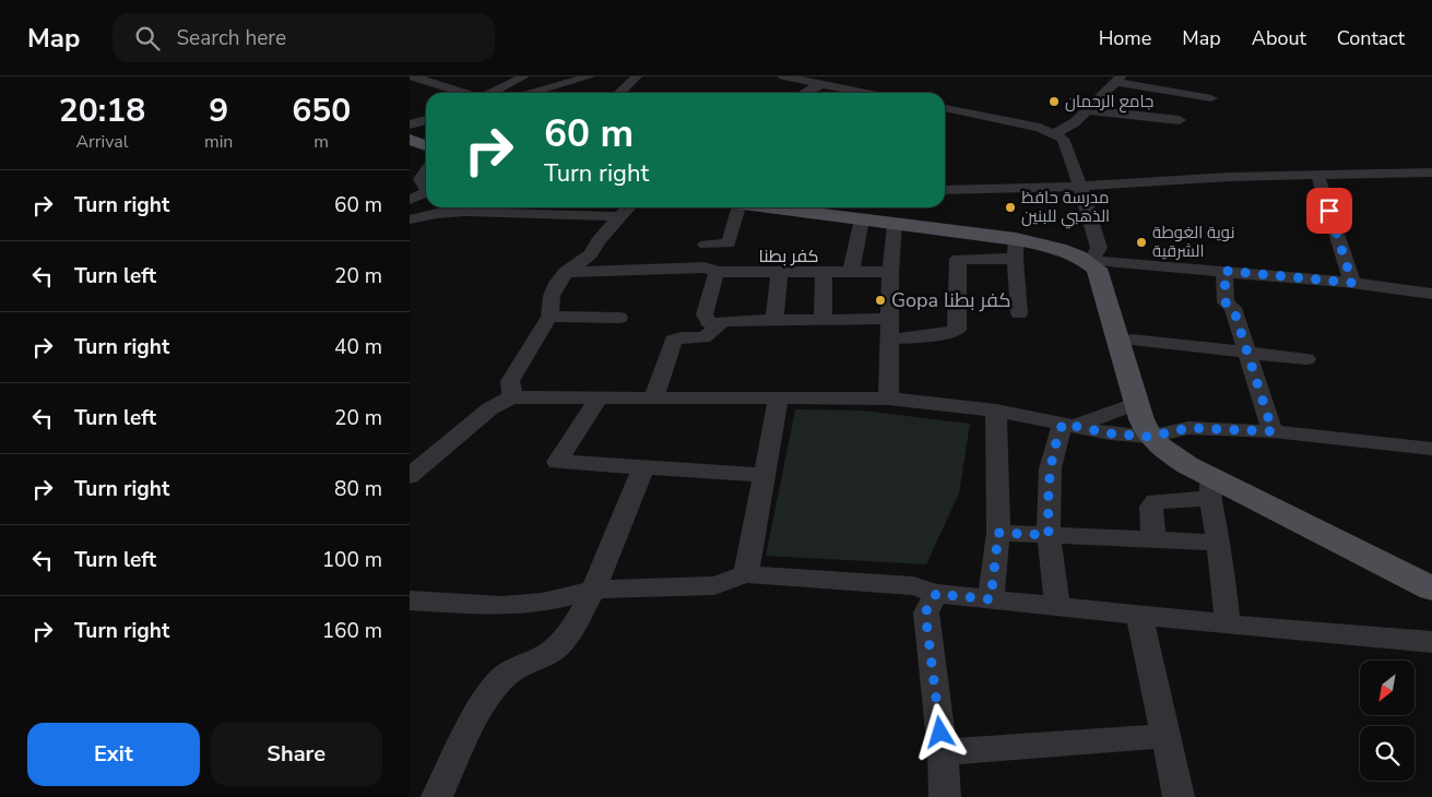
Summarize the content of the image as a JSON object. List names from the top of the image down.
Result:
{
  "districts": ["كفر بطنا"],
  "places": [
    "جامع الرحمان",
    "مدرسة حافظ الذهبي للبنين",
    "نوية الغوطة الشرقية",
    "Gopa كفر بطنا"
  ],
  "north": "bottom left",
  "page": {
    "header": "Map",
    "search": "Search here",
    "nav": [
      "Home",
      "Map",
      "About",
      "Contact"
    ],
    "eta": [
      "20:18",
      "Arrival",
      "9",
      "min",
      "650",
      "m"
    ],
    "turn": ["60 m", "Turn right"],
    "list": [
      {
        "name": "Turn right",
        "value": "60 m"
      },
      {
        "name": "Turn left",
        "value": "20 m"
      },
      {
        "name": "Turn right",
        "value": "40 m"
      },
      {
        "name": "Turn left",
        "value": "20 m"
      },
      {
        "name": "Turn right",
        "value": "80 m"
      },
      {
        "name": "Turn left",
        "value": "100 m"
      },
      {
        "name": "Turn right",
        "value": "160 m"
      }
    ],
    "buttons": ["Exit", "Share"]
  }
}
